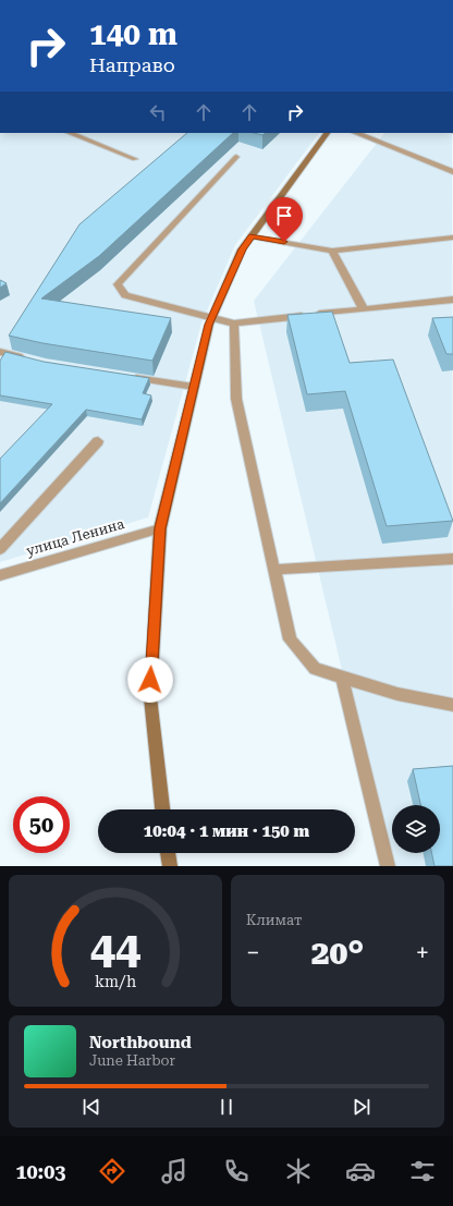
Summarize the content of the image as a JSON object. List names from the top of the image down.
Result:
{
  "streets": {
    "street": ["улица Ленина"]
  },
  "page": {
    "turn": ["140 m", "Направо"],
    "limit": "50",
    "trip": "10:04 · 1 мин · 150 m",
    "tile": "Климат",
    "heat": ["−", "20°", "+"],
    "song": ["Northbound", "June Harbor"],
    "tabs": "10:03",
    "gauge": ["44", "km/h"]
  }
}
